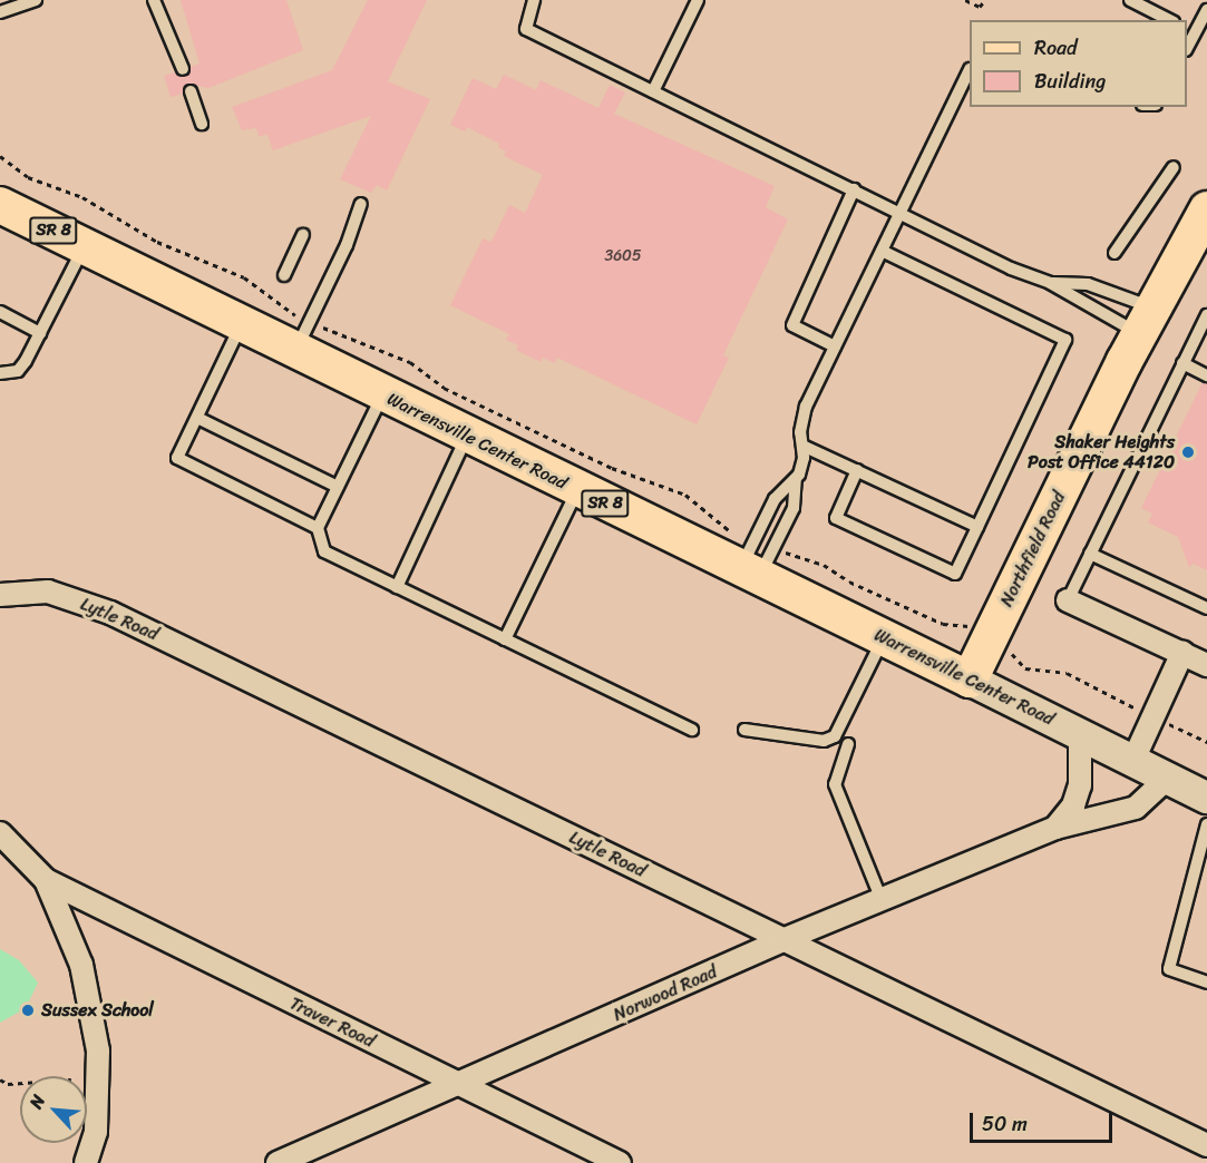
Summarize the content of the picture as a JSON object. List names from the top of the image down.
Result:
{
  "streets": {
    "main road": ["SR 8", "Warrensville Center Road", "Northfield Road"],
    "street": ["Lytle Road", "Norwood Road", "Traver Road"]
  },
  "crossings": [
    ["Warrensville Center Road", "Northfield Road"],
    ["Warrensville Center Road", "Norwood Road"],
    ["Lytle Road", "Norwood Road"],
    ["Norwood Road", "Traver Road"]
  ],
  "places": ["Shaker Heights Post Office 44120", "Sussex School"],
  "house_numbers": ["3605"],
  "legend": ["Road", "Building"],
  "scale_bar": "50 m",
  "north": "top left"
}
